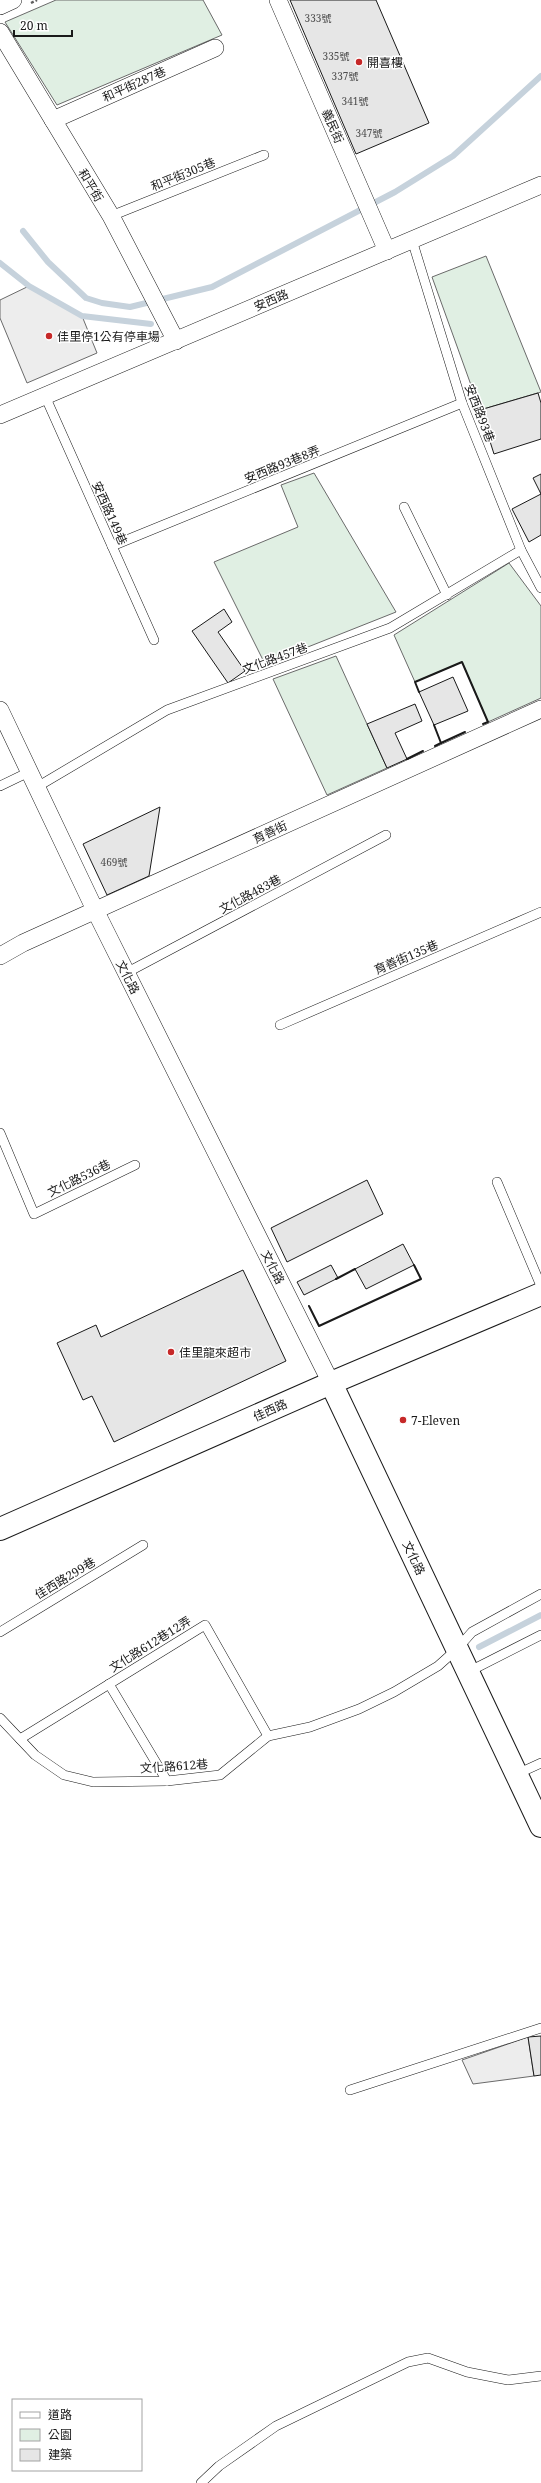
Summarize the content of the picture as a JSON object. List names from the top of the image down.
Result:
{
  "streets": {
    "street": [
      "和平街287巷",
      "義民街",
      "和平街",
      "安西路",
      "育善街",
      "文化路",
      "佳西路"
    ],
    "lane": [
      "和平街305巷",
      "安西路93巷",
      "安西路93巷8弄",
      "安西路149巷",
      "文化路457巷",
      "文化路483巷",
      "育善街135巷",
      "文化路536巷",
      "佳西路299巷",
      "文化路612巷12弄",
      "文化路612巷"
    ]
  },
  "crossings": [
    ["和平街287巷", "和平街"],
    ["義民街", "安西路"],
    ["和平街305巷", "和平街"],
    ["和平街", "安西路"],
    ["安西路", "安西路93巷"],
    ["安西路", "安西路149巷"],
    ["安西路93巷", "安西路93巷8弄"],
    ["安西路93巷", "文化路457巷"],
    ["安西路93巷8弄", "安西路149巷"],
    ["文化路457巷", "文化路"],
    ["育善街", "文化路"],
    ["文化路483巷", "文化路"],
    ["文化路", "佳西路"],
    ["文化路", "文化路612巷"],
    ["文化路612巷12弄", "文化路612巷"]
  ],
  "places": [
    "開喜樓",
    "佳里停1公有停車場",
    "佳里龍來超市",
    "7-Eleven"
  ],
  "house_numbers": [
    "333號",
    "335號",
    "337號",
    "341號",
    "347號",
    "469號"
  ],
  "legend": ["道路", "公園", "建築"],
  "scale_bar": "20 m"
}
